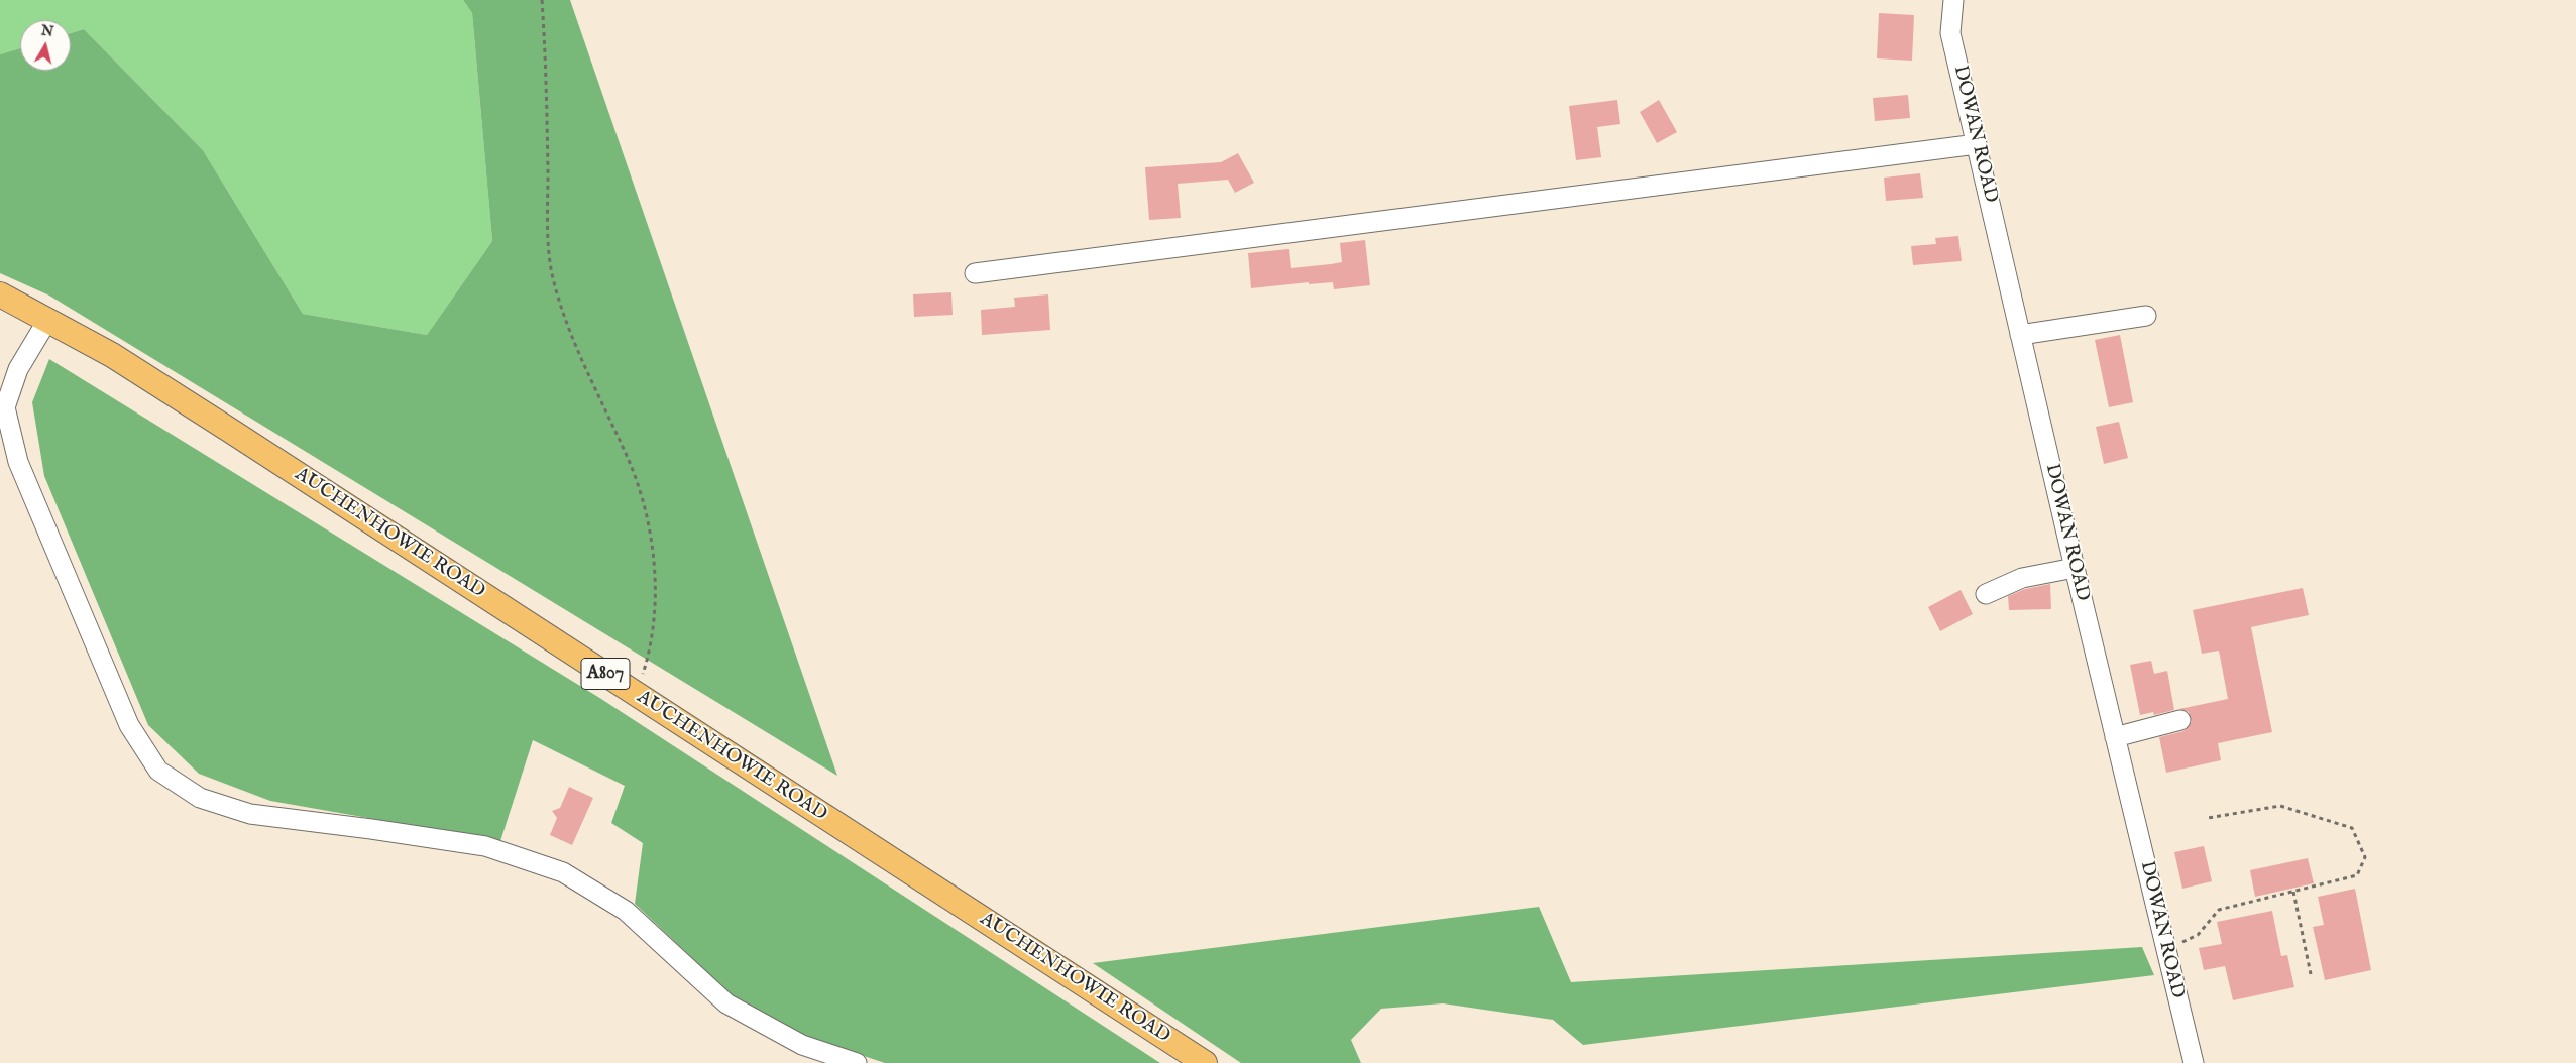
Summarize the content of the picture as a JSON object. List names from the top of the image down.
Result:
{
  "streets": {
    "main road": ["AUCHENHOWIE ROAD", "A807"],
    "street": ["DOWAN ROAD"]
  },
  "north": "top"
}
